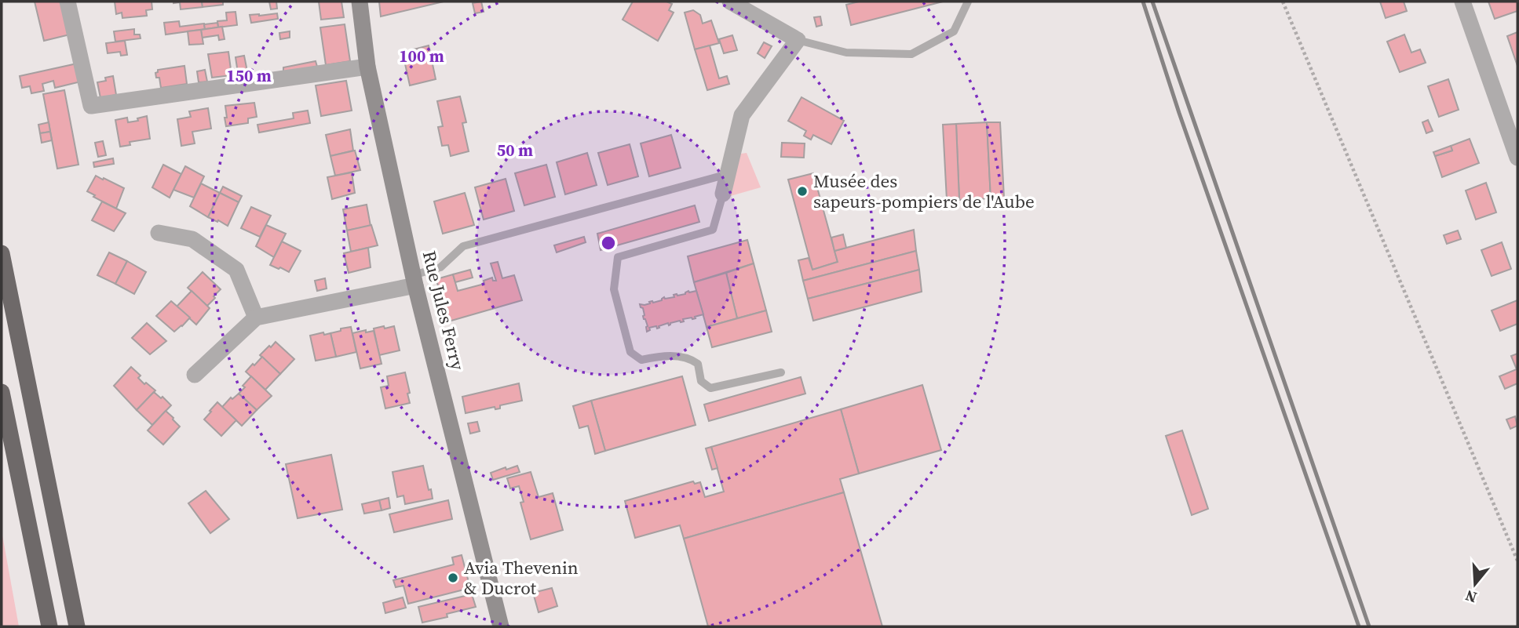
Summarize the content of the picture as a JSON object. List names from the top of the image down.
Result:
{
  "streets": {
    "street": ["Rue Jules Ferry"]
  },
  "places": ["Musée des sapeurs-pompiers de l'Aube", "Avia Thevenin & Ducrot"],
  "north": "bottom",
  "rings": ["100 m", "150 m", "50 m"]
}
